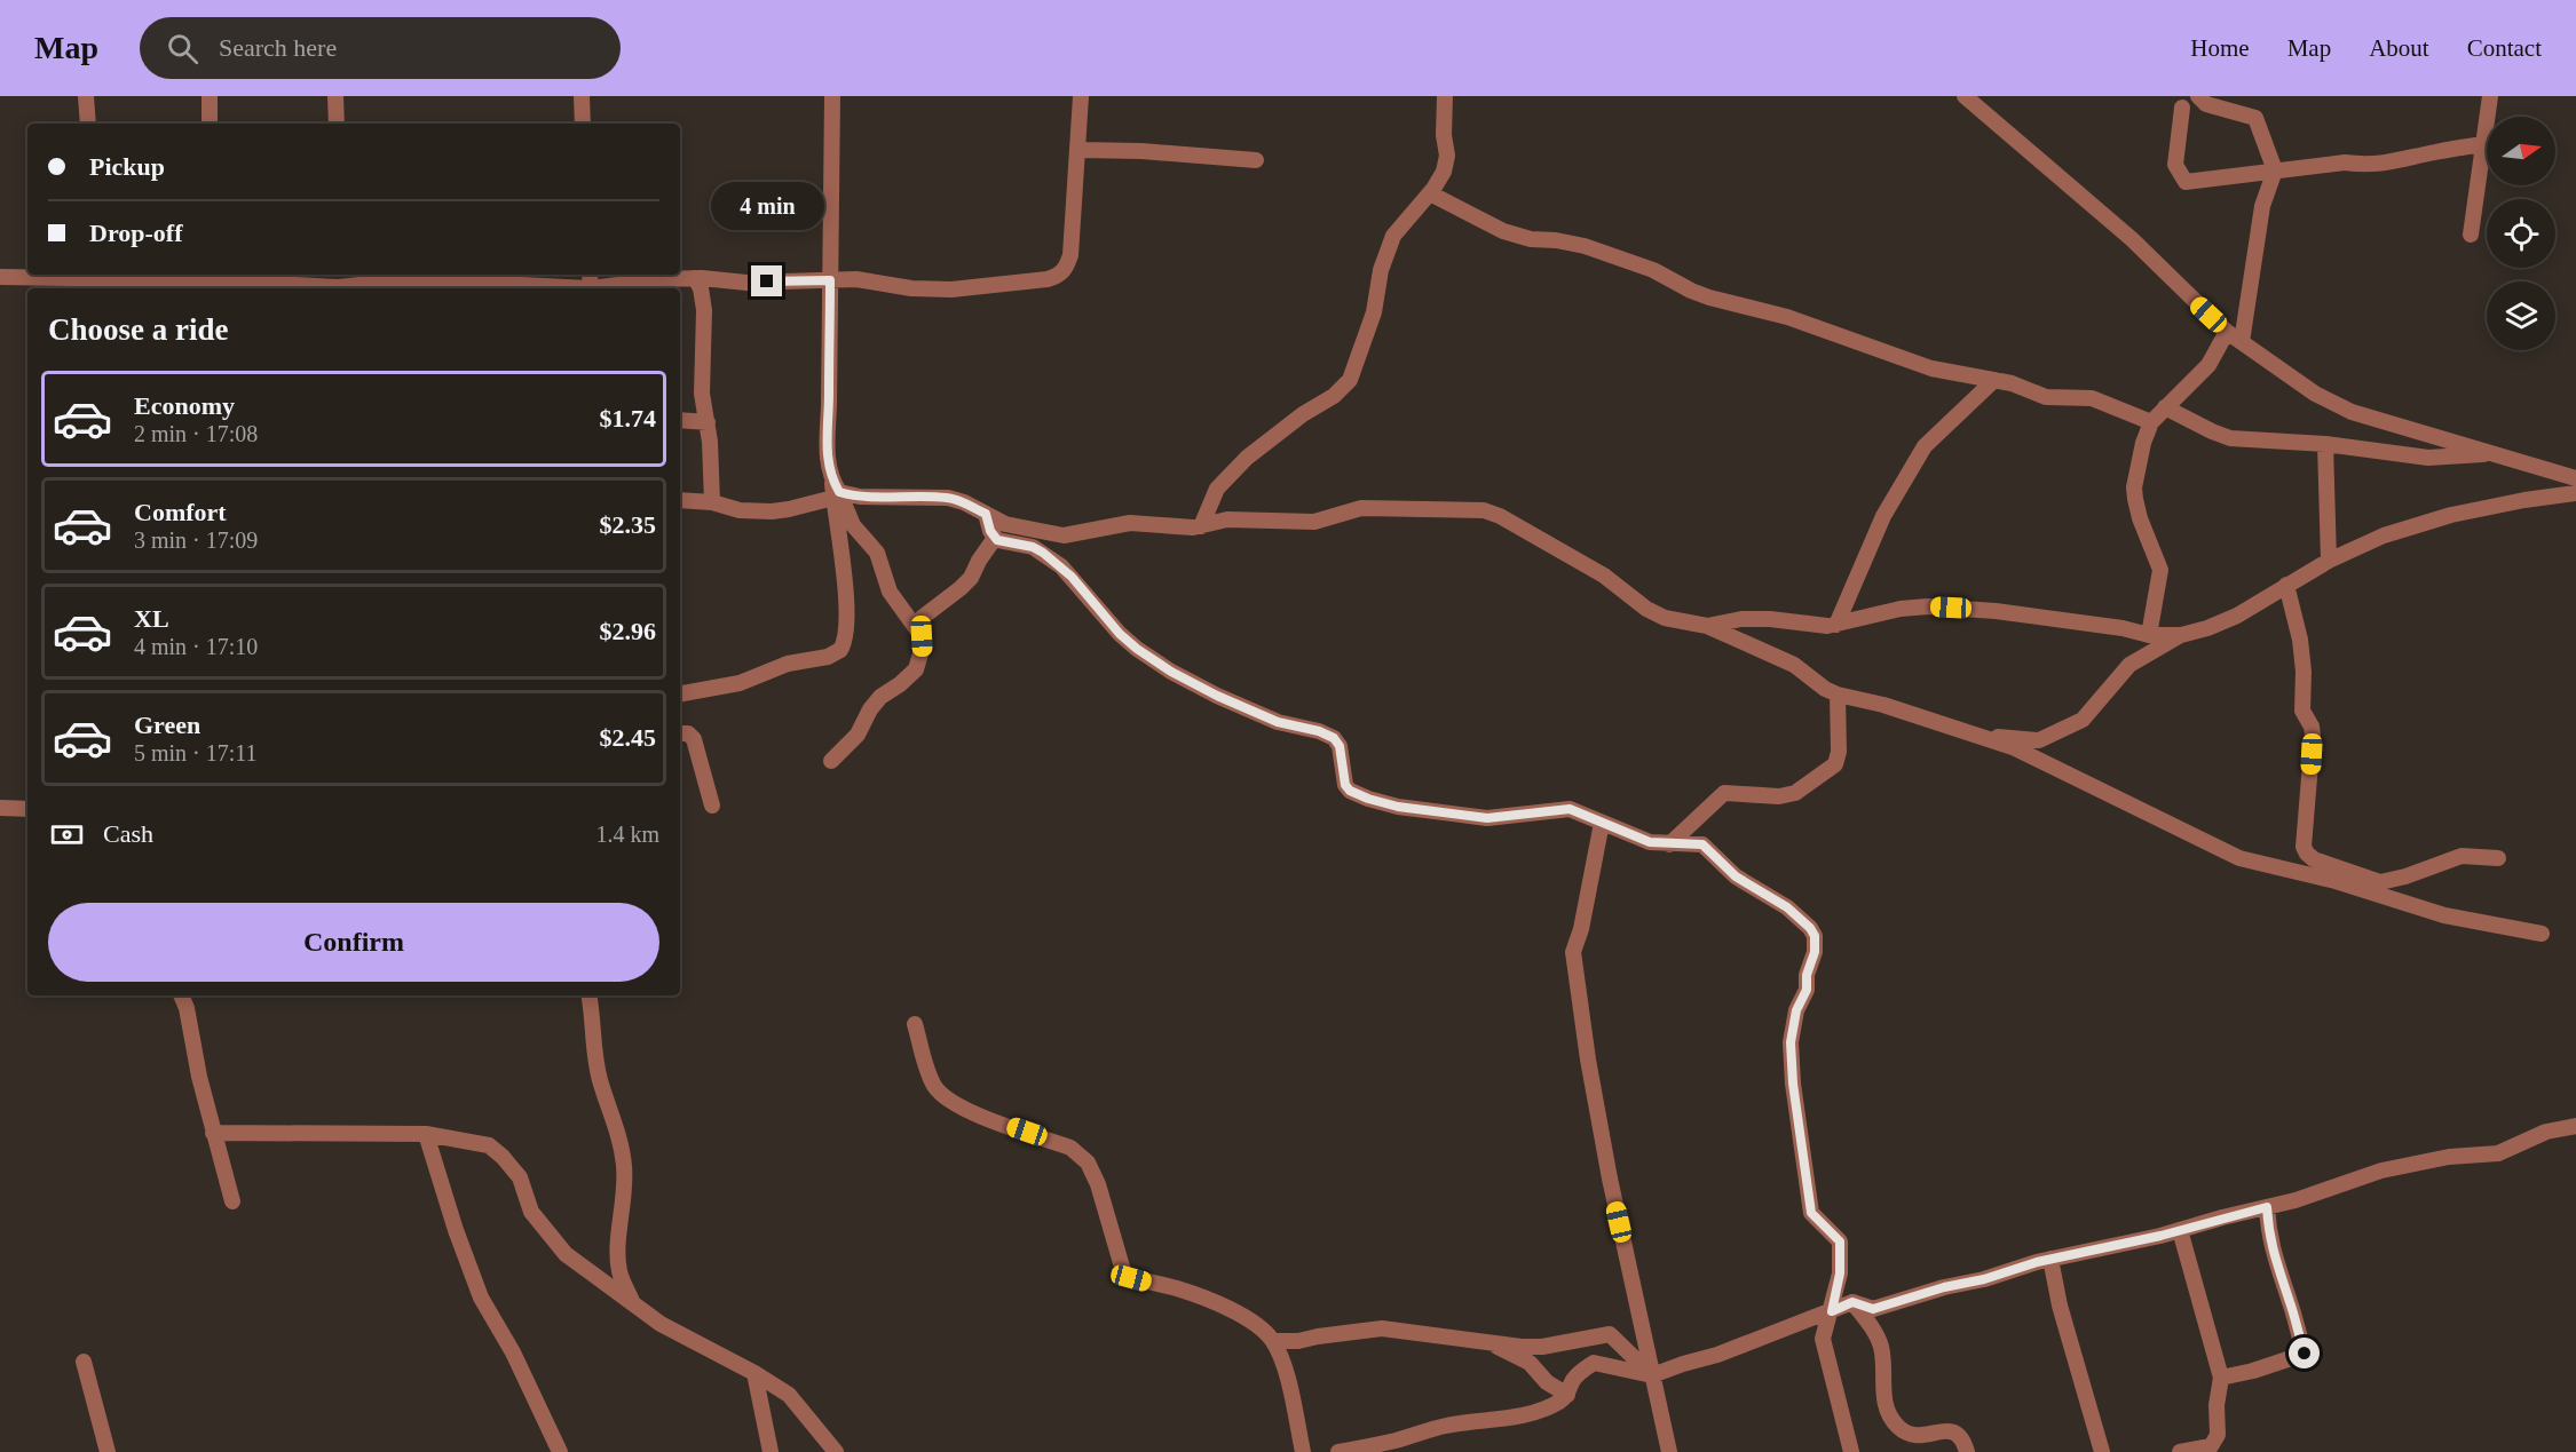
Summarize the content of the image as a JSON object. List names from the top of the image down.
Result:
{
  "north": "right",
  "page": {
    "header": "Map",
    "search": "Search here",
    "nav": [
      "Home",
      "Map",
      "About",
      "Contact"
    ],
    "banner": ["Pickup", "Drop-off"],
    "bubble": "4 min",
    "heading": "Choose a ride",
    "list": [
      {
        "name": "Economy",
        "note": "2 min · 17:08",
        "value": "$1.74"
      },
      {
        "name": "Comfort",
        "note": "3 min · 17:09",
        "value": "$2.35"
      },
      {
        "name": "XL",
        "note": "4 min · 17:10",
        "value": "$2.96"
      },
      {
        "name": "Green",
        "note": "5 min · 17:11",
        "value": "$2.45"
      }
    ],
    "pay": ["Cash", "1.4 km"],
    "buttons": "Confirm"
  }
}
